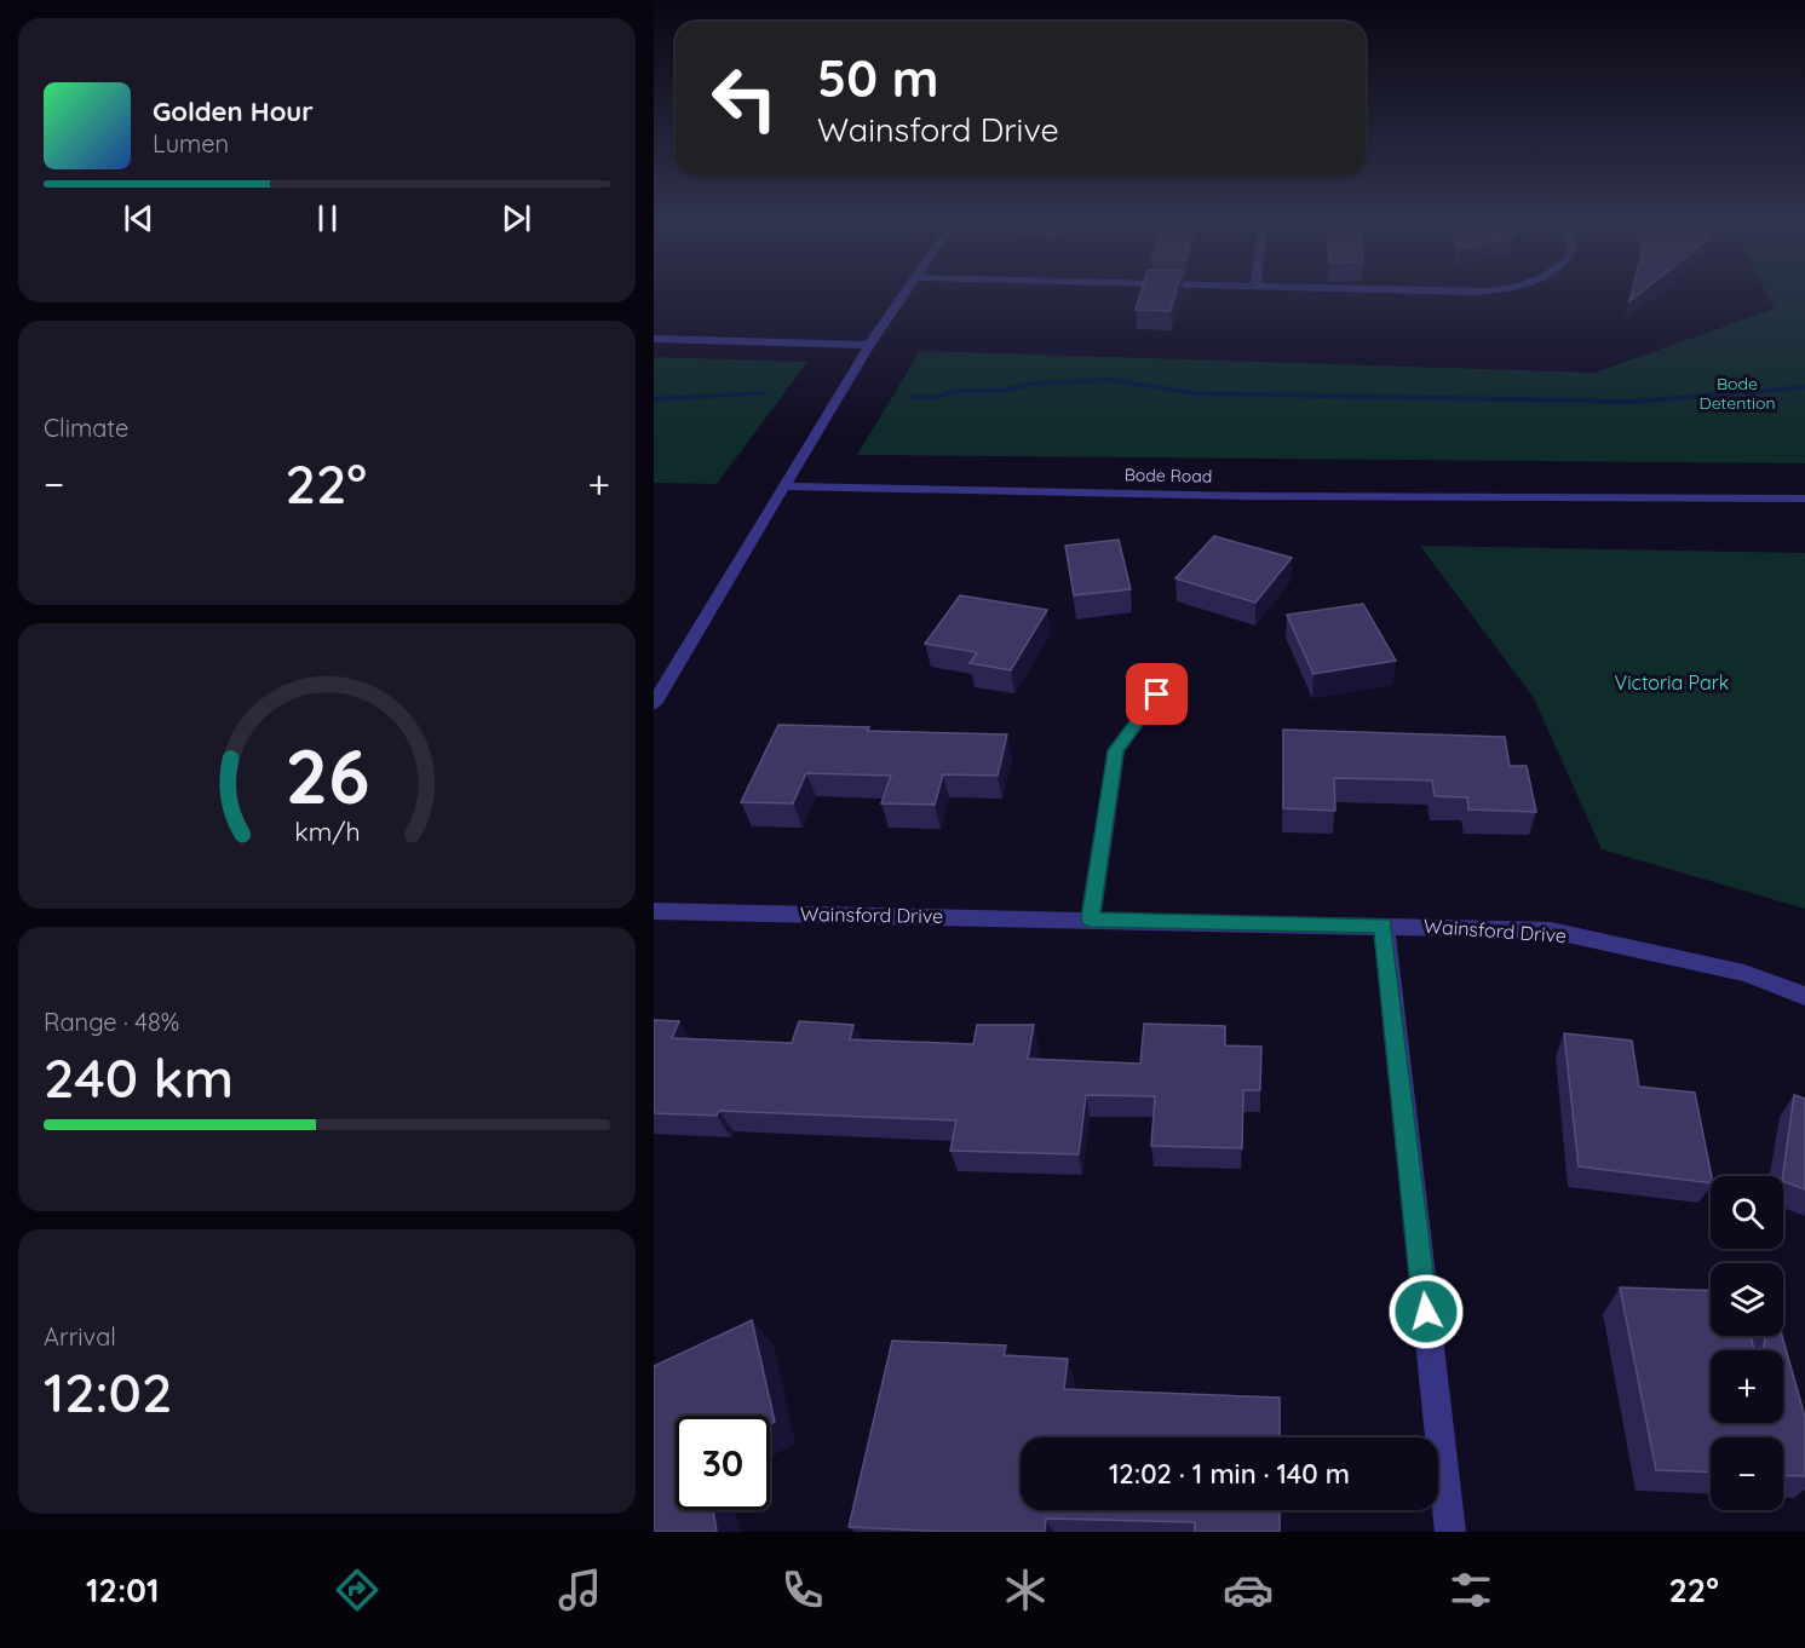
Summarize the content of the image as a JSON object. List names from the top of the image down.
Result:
{
  "streets": {
    "street": ["Bode Road", "Wainsford Drive"]
  },
  "parks": ["Bode Detention", "Victoria Park"],
  "page": {
    "turn": ["50 m", "Wainsford Drive"],
    "song": ["Golden Hour", "Lumen"],
    "tile": [
      "Climate",
      ["Range · 48%", "240 km"],
      ["Arrival", "12:02"]
    ],
    "heat": ["−", "22°", "+"],
    "map_buttons": ["+", "−"],
    "limit": "30",
    "trip": "12:02 · 1 min · 140 m",
    "tabs": ["12:01", "22°"],
    "gauge": ["26", "km/h"]
  }
}
